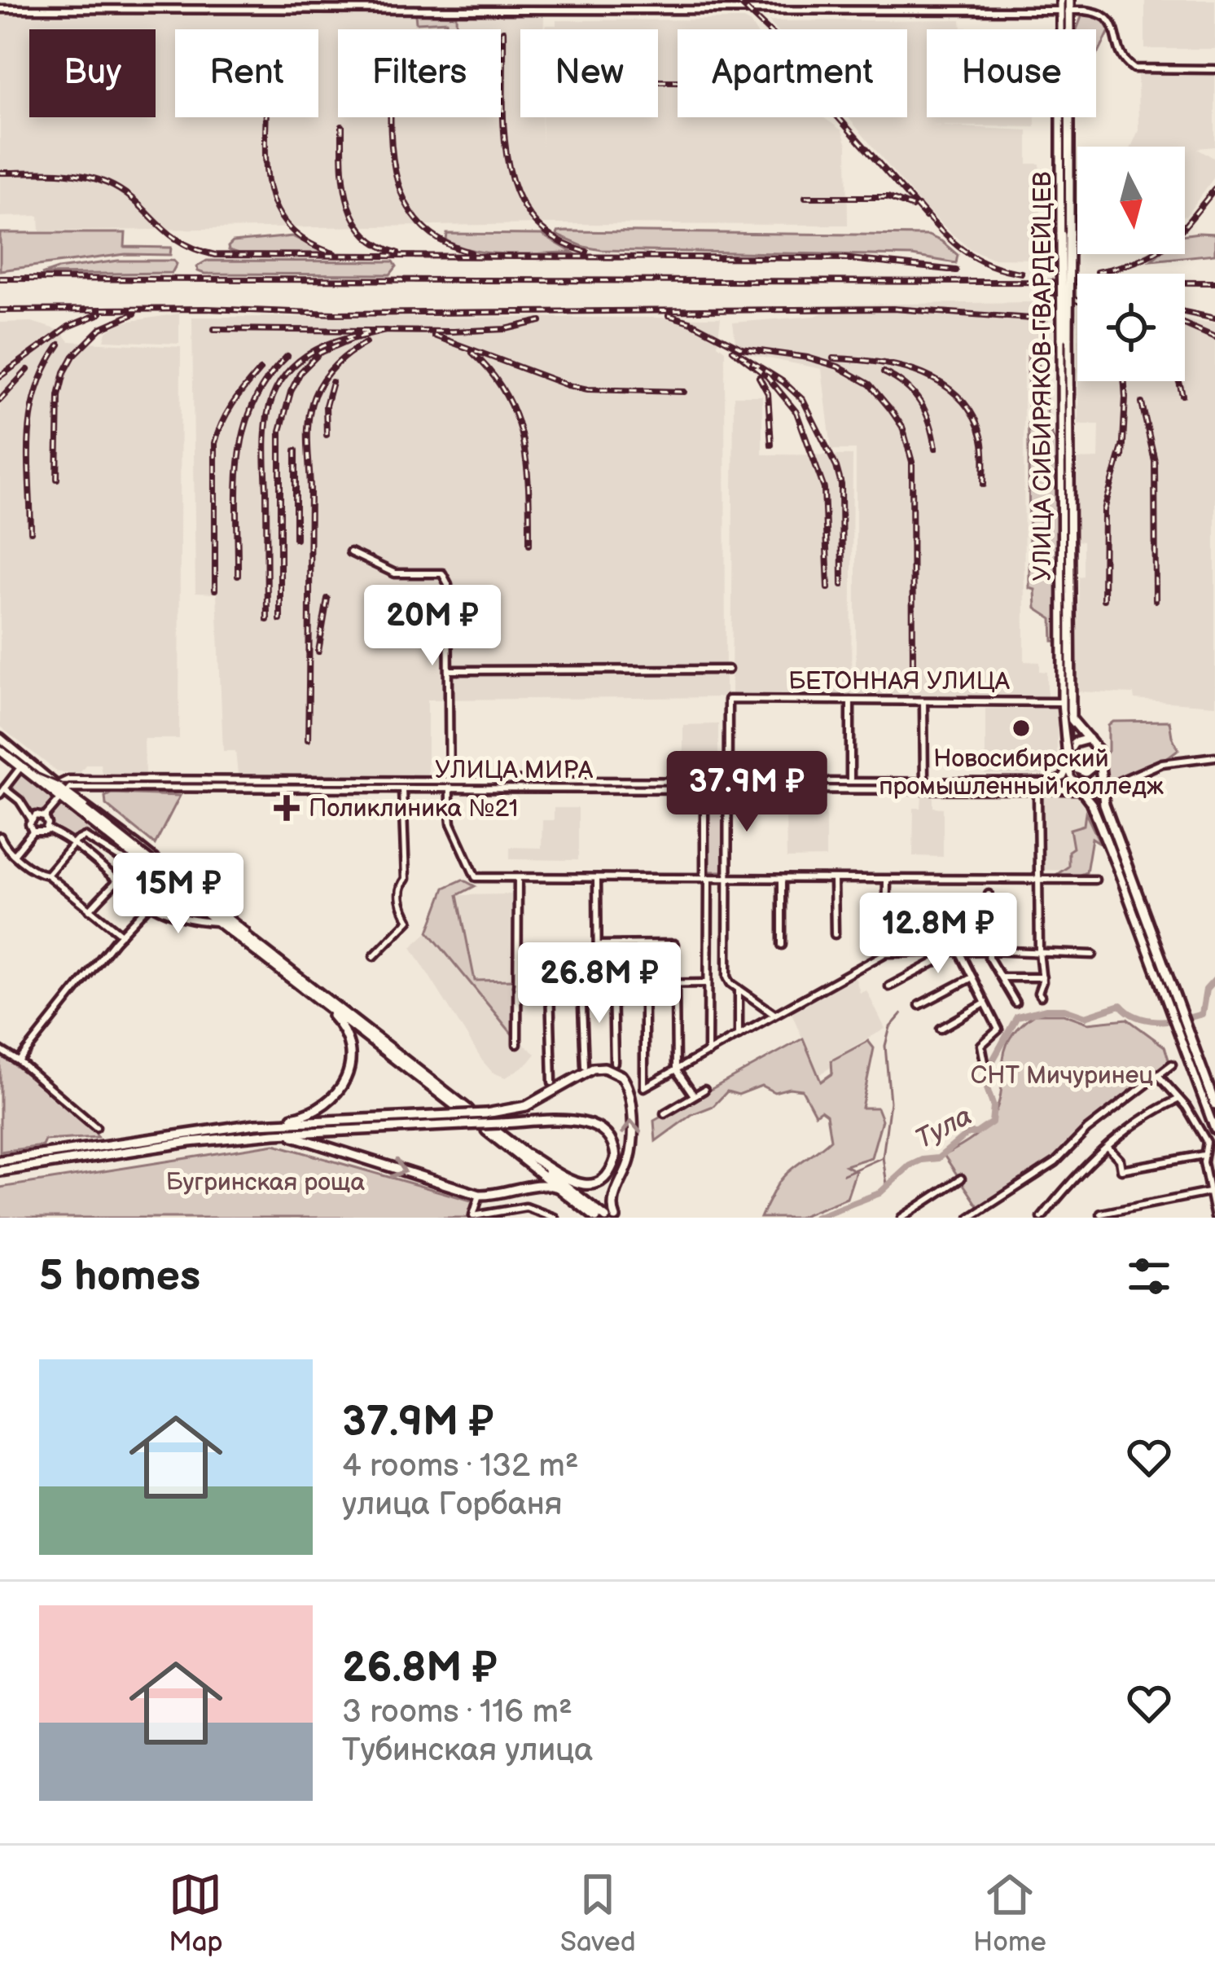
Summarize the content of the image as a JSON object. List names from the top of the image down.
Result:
{
  "streets": {
    "main road": ["УЛИЦА СИБИРЯКОВ-ГВАРДЕЙЦЕВ"],
    "street": ["БЕТОННАЯ УЛИЦА", "УЛИЦА МИРА"]
  },
  "crossings": [
    ["УЛИЦА СИБИРЯКОВ-ГВАРДЕЙЦЕВ", "БЕТОННАЯ УЛИЦА"],
    ["УЛИЦА СИБИРЯКОВ-ГВАРДЕЙЦЕВ", "УЛИЦА МИРА"],
    ["БЕТОННАЯ УЛИЦА", "УЛИЦА МИРА"]
  ],
  "water": ["Тула"],
  "parks": ["СНТ Мичуринец", "Бугринская роща"],
  "places": {
    "other": ["Новосибирский промышленный колледж"],
    "health": ["Поликлиника №21"]
  },
  "north": "bottom",
  "page": {
    "chip": [
      "Buy",
      "Rent",
      "Filters",
      "New",
      "Apartment",
      "House"
    ],
    "price": [
      "20M ₽",
      "37.9M ₽",
      "15M ₽",
      "12.8M ₽",
      "26.8M ₽"
    ],
    "heading": "5 homes",
    "list": [
      {
        "name": "37.9M ₽",
        "note": "4 rooms · 132 m² · улица Горбаня"
      },
      {
        "name": "26.8M ₽",
        "note": "3 rooms · 116 m² · Тубинская улица"
      }
    ],
    "tabs": ["Map", "Saved", "Home"]
  }
}
